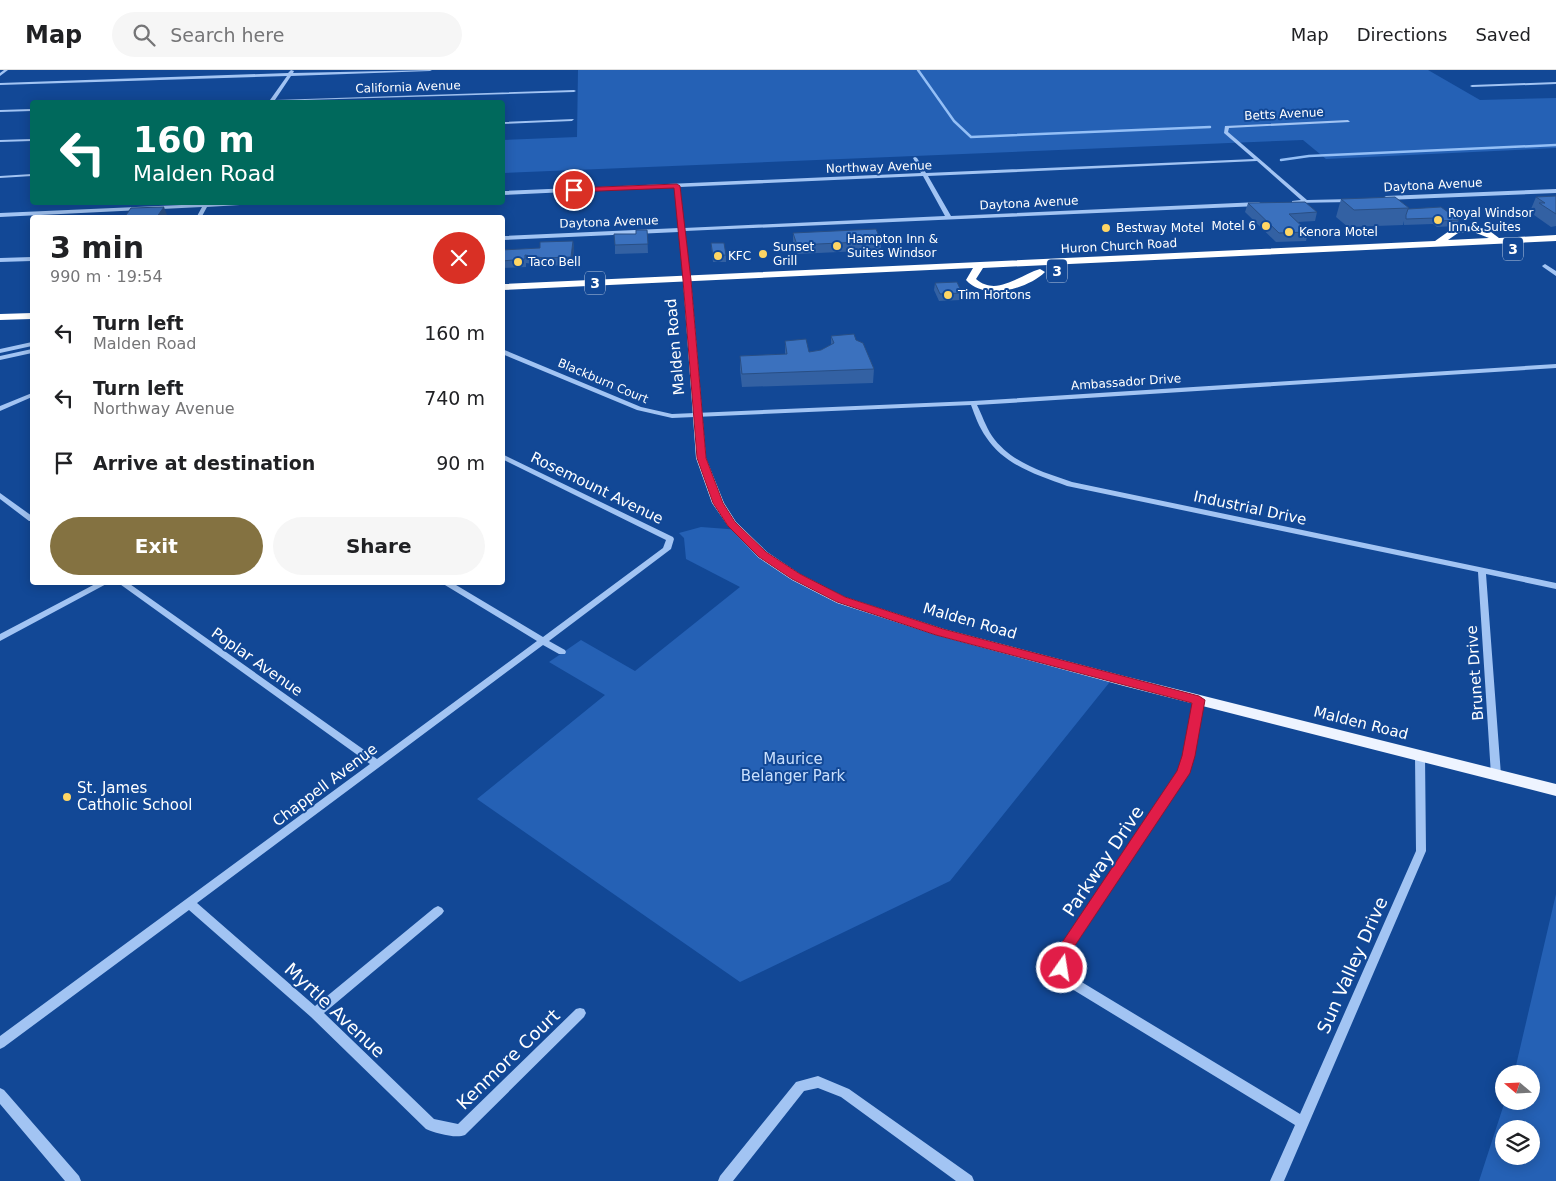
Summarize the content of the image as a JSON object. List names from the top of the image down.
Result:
{
  "streets": {
    "highway": ["Huron Church Road", "3"],
    "main road": ["Malden Road"],
    "street": [
      "California Avenue",
      "Betts Avenue",
      "Northway Avenue",
      "Daytona Avenue",
      "Blackburn Court",
      "Ambassador Drive",
      "Rosemount Avenue",
      "Industrial Drive",
      "Poplar Avenue",
      "Brunet Drive",
      "Chappell Avenue",
      "Parkway Drive",
      "Sun Valley Drive",
      "Myrtle Avenue",
      "Kenmore Court"
    ]
  },
  "crossings": [
    ["Betts Avenue", "Northway Avenue"],
    ["Northway Avenue", "Malden Road"],
    ["Daytona Avenue", "Malden Road"],
    ["Huron Church Road", "Malden Road"],
    ["Malden Road", "Blackburn Court"],
    ["Malden Road", "Ambassador Drive"],
    ["Malden Road", "Brunet Drive"],
    ["Malden Road", "Parkway Drive"],
    ["Malden Road", "Sun Valley Drive"],
    ["Blackburn Court", "Ambassador Drive"],
    ["Ambassador Drive", "Industrial Drive"],
    ["Rosemount Avenue", "Chappell Avenue"],
    ["Industrial Drive", "Brunet Drive"],
    ["Poplar Avenue", "Chappell Avenue"],
    ["Chappell Avenue", "Myrtle Avenue"],
    ["Parkway Drive", "Sun Valley Drive"],
    ["Myrtle Avenue", "Kenmore Court"]
  ],
  "parks": ["Maurice Belanger Park"],
  "places": [
    "Royal Windsor Inn & Suites",
    "Motel 6",
    "Bestway Motel",
    "Kenora Motel",
    "Hampton Inn & Suites Windsor",
    "Sunset Grill",
    "KFC",
    "Taco Bell",
    "Tim Hortons",
    "St. James Catholic School"
  ],
  "north": "left",
  "page": {
    "header": "Map",
    "search": "Search here",
    "nav": ["Map", "Directions", "Saved"],
    "turn": ["160 m", "Malden Road"],
    "heading": ["3 min", "990 m · 19:54"],
    "list": [
      {
        "name": "Turn left",
        "note": "Malden Road",
        "value": "160 m"
      },
      {
        "name": "Turn left",
        "note": "Northway Avenue",
        "value": "740 m"
      },
      {
        "name": "Arrive at destination",
        "value": "90 m"
      }
    ],
    "buttons": ["Exit", "Share"]
  }
}
